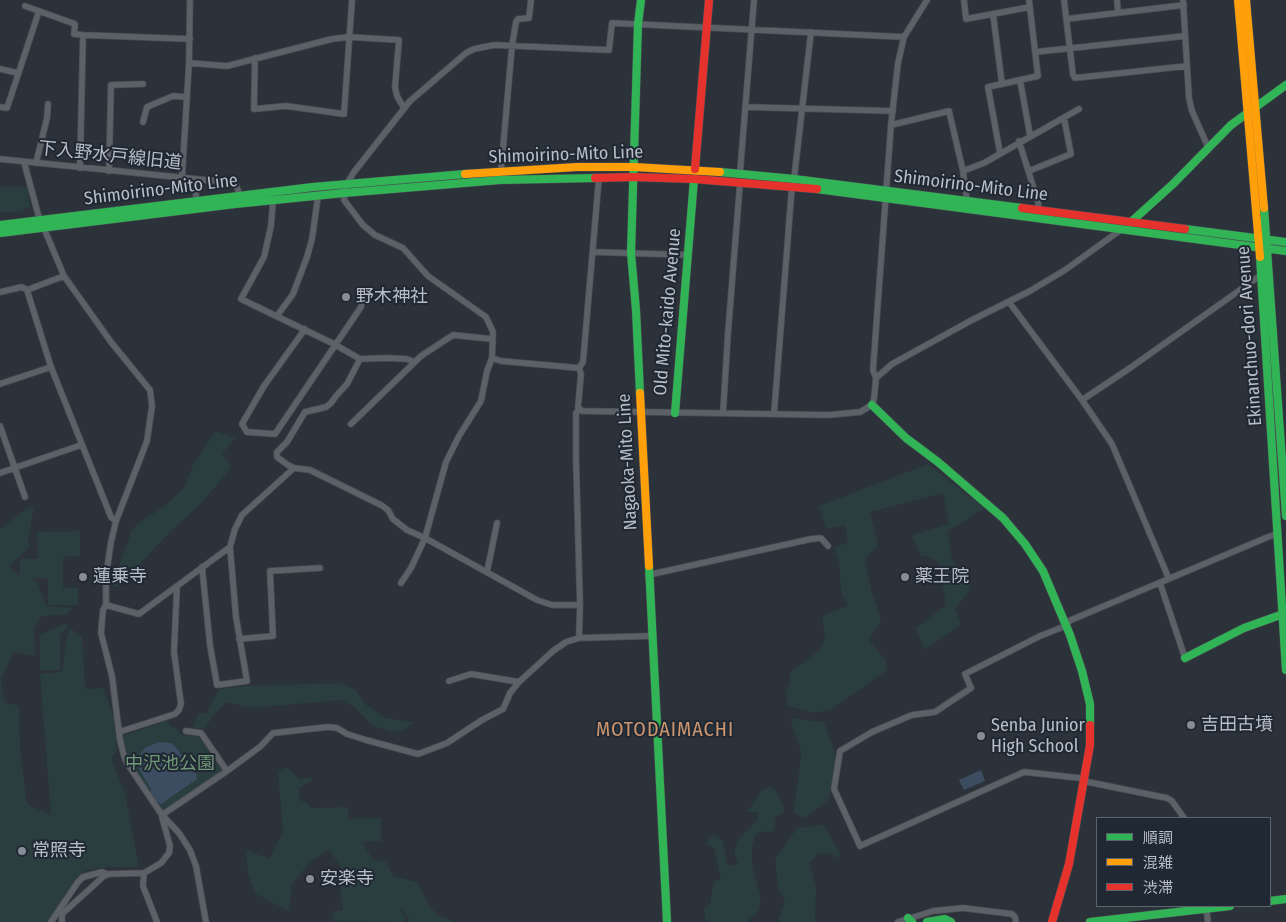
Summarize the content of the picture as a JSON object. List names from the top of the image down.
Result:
{
  "streets": {
    "main road": [
      "Shimoirino-Mito Line",
      "Old Mito-kaido Avenue",
      "Ekinanchuo-dori Avenue",
      "Nagaoka-Mito Line"
    ],
    "street": ["下入野水戸線旧道"]
  },
  "crossings": [
    ["Shimoirino-Mito Line", "下入野水戸線旧道"],
    ["Shimoirino-Mito Line", "Old Mito-kaido Avenue"],
    ["Shimoirino-Mito Line", "Ekinanchuo-dori Avenue"],
    ["Shimoirino-Mito Line", "Nagaoka-Mito Line"],
    ["Old Mito-kaido Avenue", "Nagaoka-Mito Line"]
  ],
  "districts": ["MOTODAIMACHI"],
  "parks": ["中沢池公園"],
  "places": [
    "野木神社",
    "蓮乗寺",
    "薬王院",
    "吉田古墳",
    "Senba Junior High School",
    "常照寺",
    "安楽寺"
  ],
  "legend": ["順調", "混雑", "渋滞"]
}
